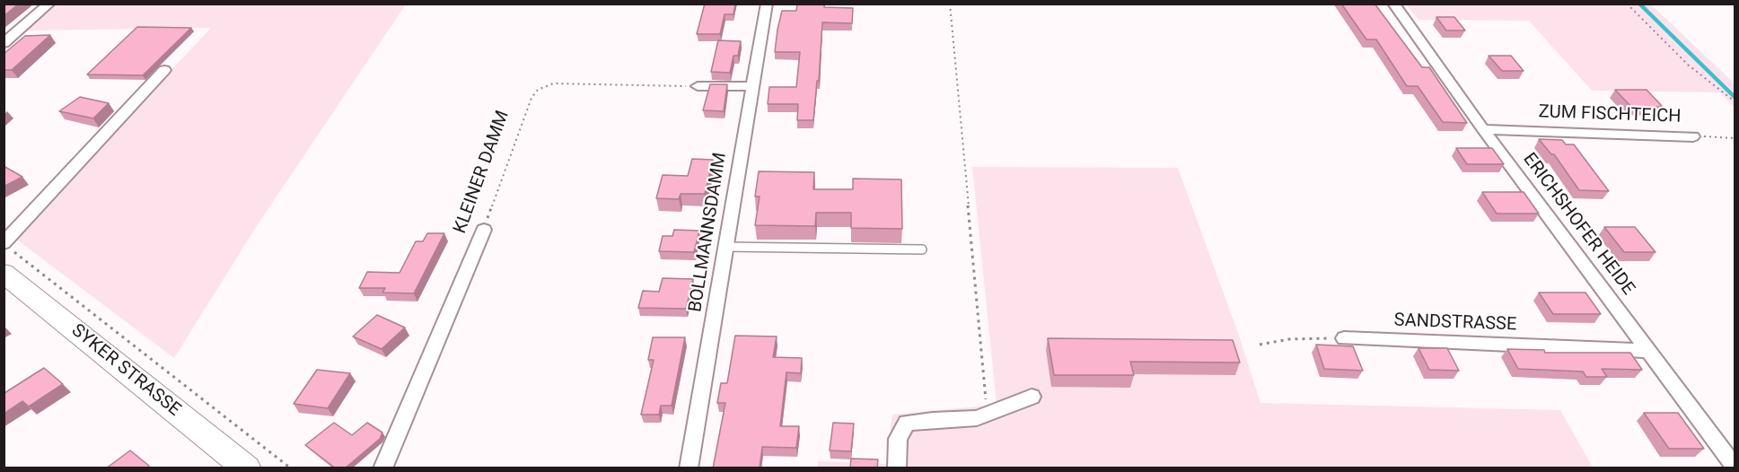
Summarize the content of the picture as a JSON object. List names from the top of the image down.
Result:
{
  "streets": {
    "main road": ["SYKER STRASSE"],
    "street": [
      "ZUM FISCHTEICH",
      "KLEINER DAMM",
      "ERICHSHOFER HEIDE",
      "BOLLMANNSDAMM",
      "SANDSTRASSE"
    ]
  },
  "crossings": [
    ["ZUM FISCHTEICH", "ERICHSHOFER HEIDE"],
    ["ERICHSHOFER HEIDE", "SANDSTRASSE"]
  ]
}
